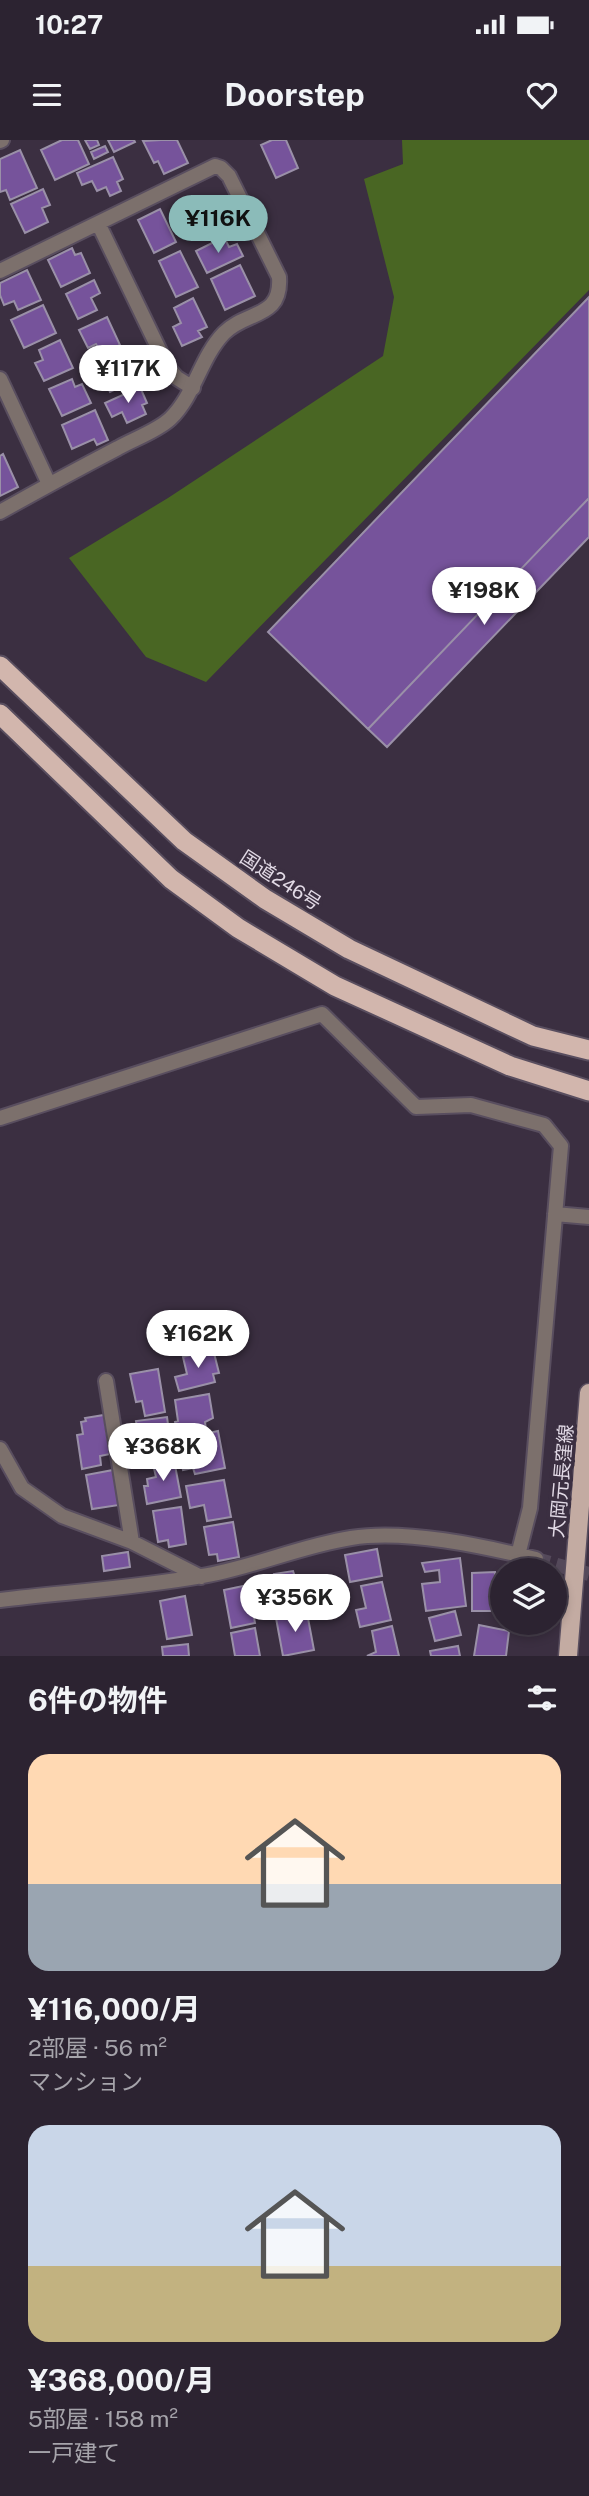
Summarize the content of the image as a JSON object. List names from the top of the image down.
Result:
{
  "streets": {
    "highway": ["国道246号"],
    "main road": ["大岡元長窪線"]
  },
  "page": {
    "status": "10:27",
    "header": "Doorstep",
    "price": [
      "¥116K",
      "¥117K",
      "¥198K",
      "¥162K",
      "¥368K",
      "¥356K"
    ],
    "heading": "6件の物件",
    "list": [
      {
        "name": "¥116,000/月",
        "note": "2部屋 · 56 m² · マンション"
      },
      {
        "name": "¥368,000/月",
        "note": "5部屋 · 158 m² · 一戸建て"
      }
    ]
  }
}
